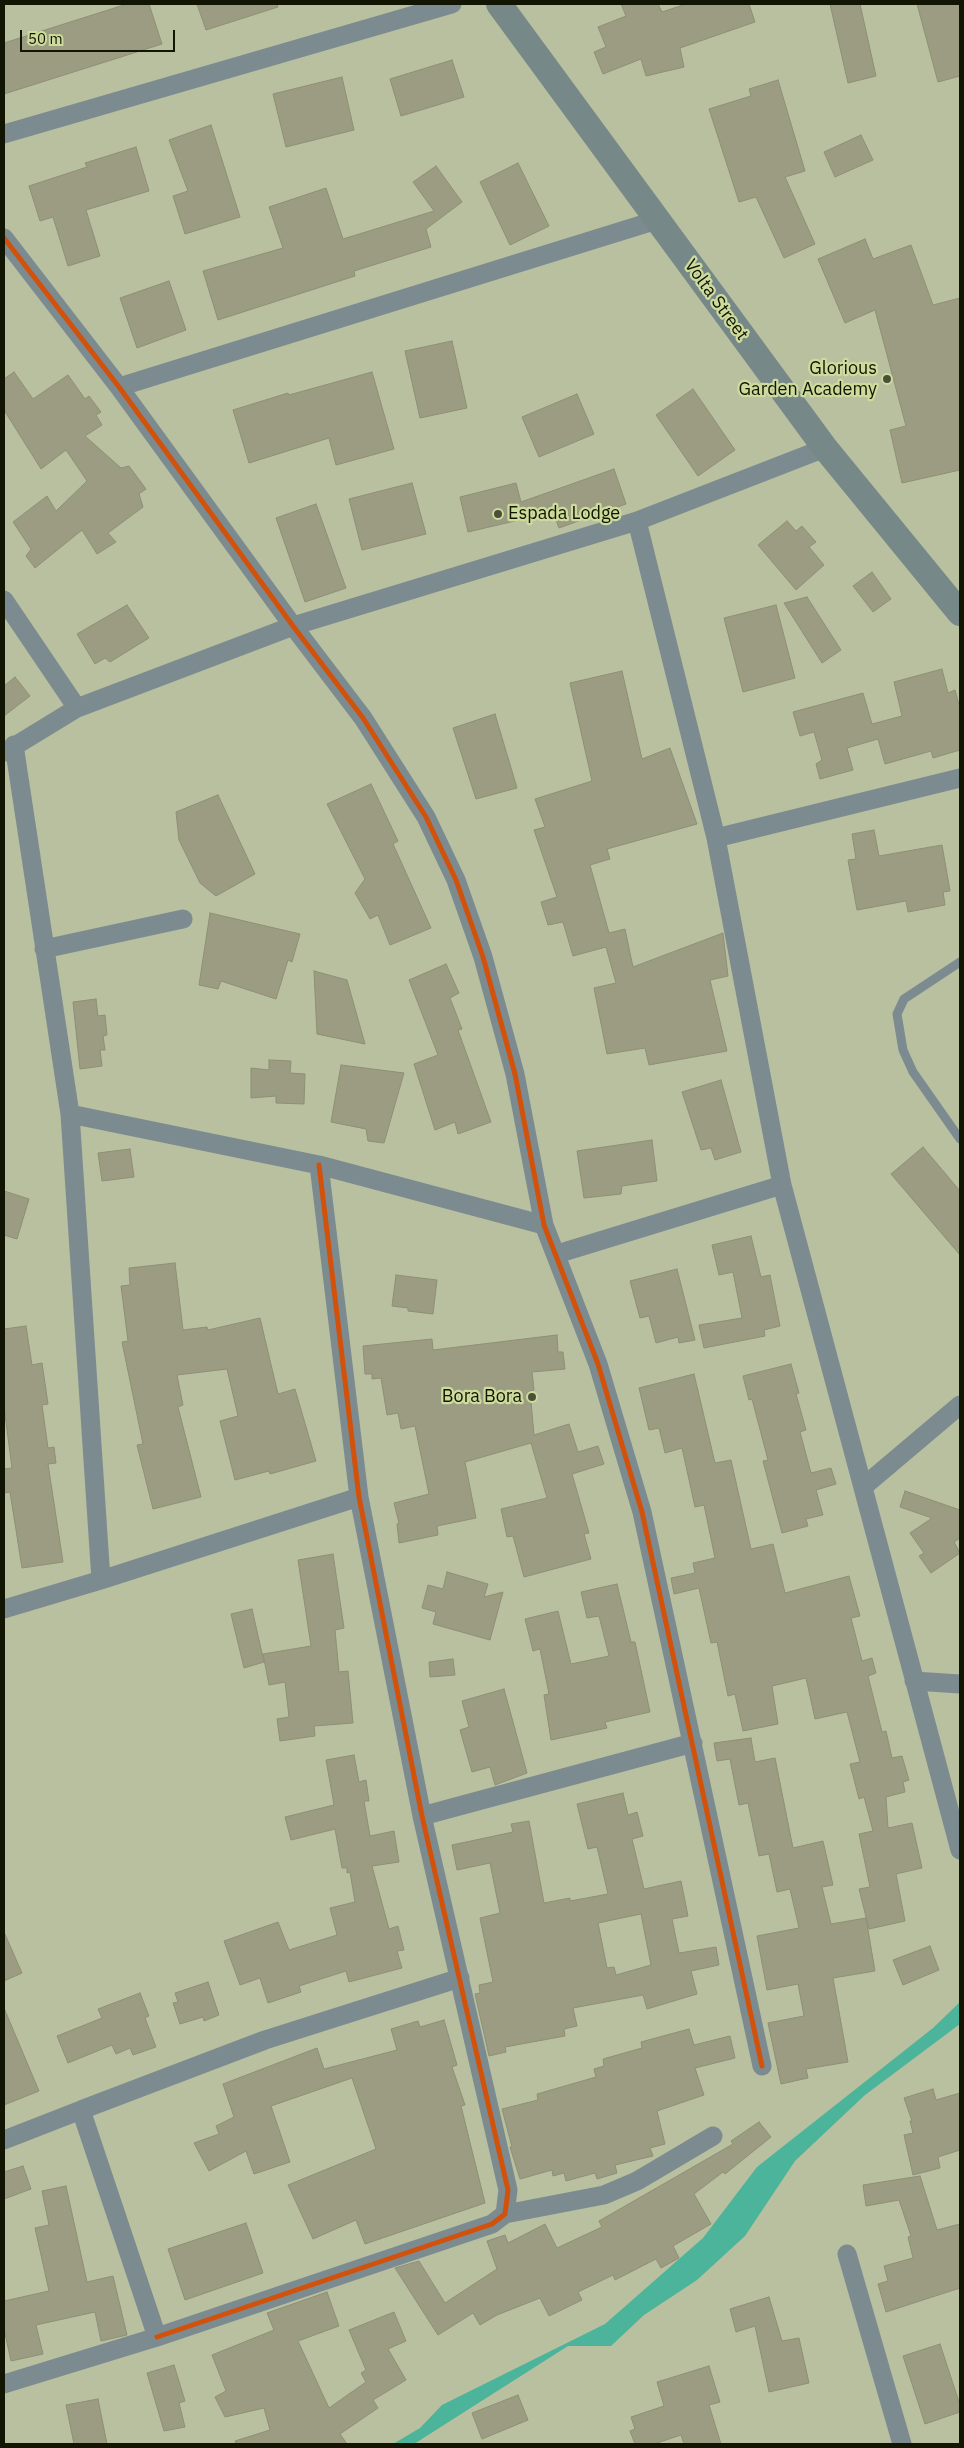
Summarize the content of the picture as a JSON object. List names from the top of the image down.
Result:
{
  "streets": {
    "street": ["Volta Street"]
  },
  "places": ["Glorious Garden Academy", "Espada Lodge", "Bora Bora"],
  "scale_bar": "50 m"
}
